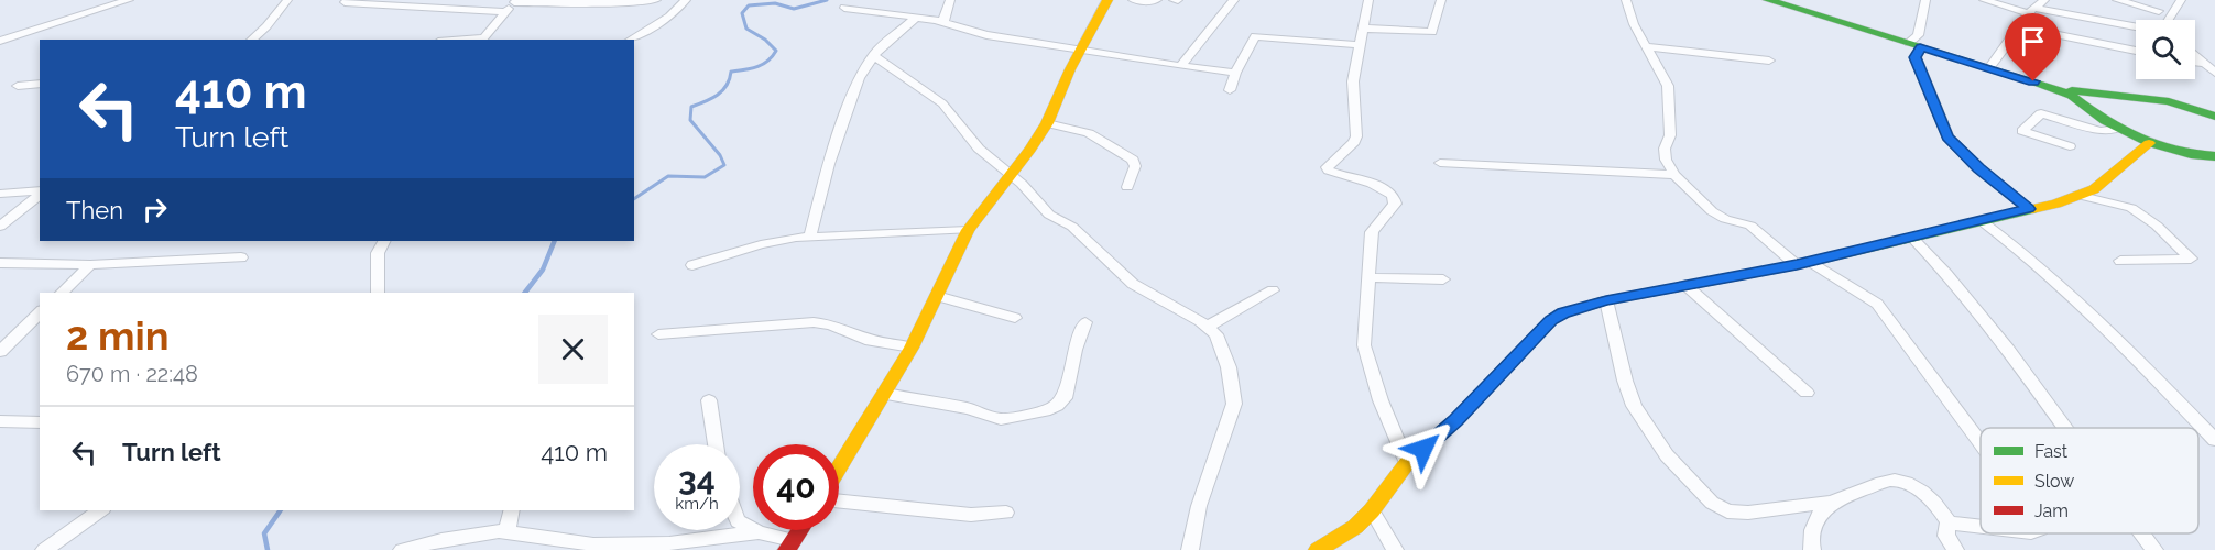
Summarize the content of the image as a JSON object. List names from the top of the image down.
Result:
{
  "legend": ["Fast", "Slow", "Jam"],
  "page": {
    "turn": ["410 m", "Turn left"],
    "then": "Then",
    "heading": ["2 min", "670 m · 22:48"],
    "list": [
      {
        "name": "Turn left",
        "value": "410 m"
      }
    ],
    "speed": "34 km/h",
    "limit": "40"
  }
}
